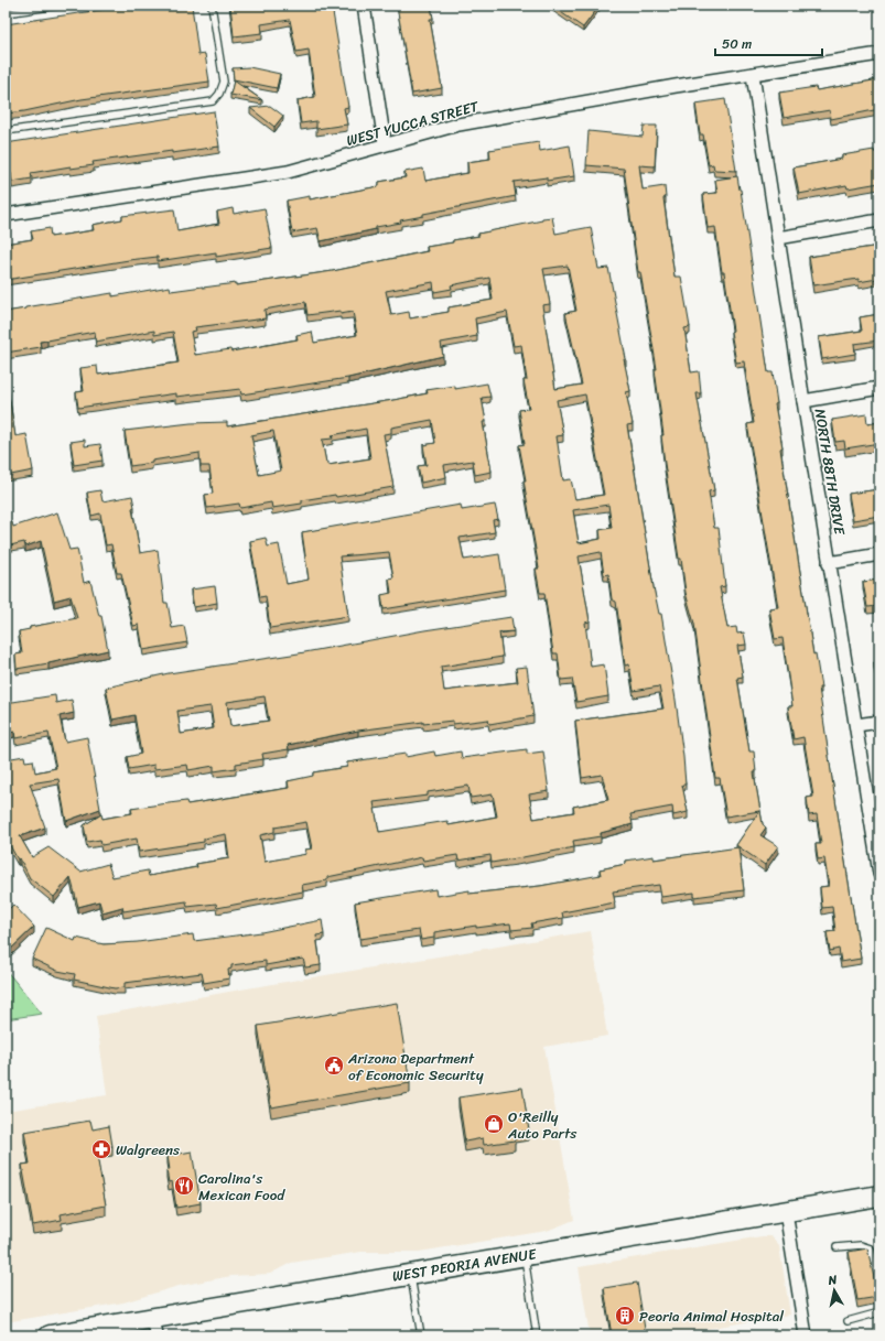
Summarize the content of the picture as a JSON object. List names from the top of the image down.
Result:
{
  "streets": {
    "main road": ["WEST PEORIA AVENUE"],
    "street": ["WEST YUCCA STREET", "NORTH 88TH DRIVE"]
  },
  "crossings": [
    ["WEST YUCCA STREET", "NORTH 88TH DRIVE"]
  ],
  "places": {
    "public building": ["Arizona Department of Economic Security"],
    "shop": ["O'Reilly Auto Parts"],
    "pharmacy": ["Walgreens"],
    "restaurant": ["Carolina's Mexican Food"],
    "building": ["Peoria Animal Hospital"]
  },
  "scale_bar": "50 m",
  "north": "top"
}
